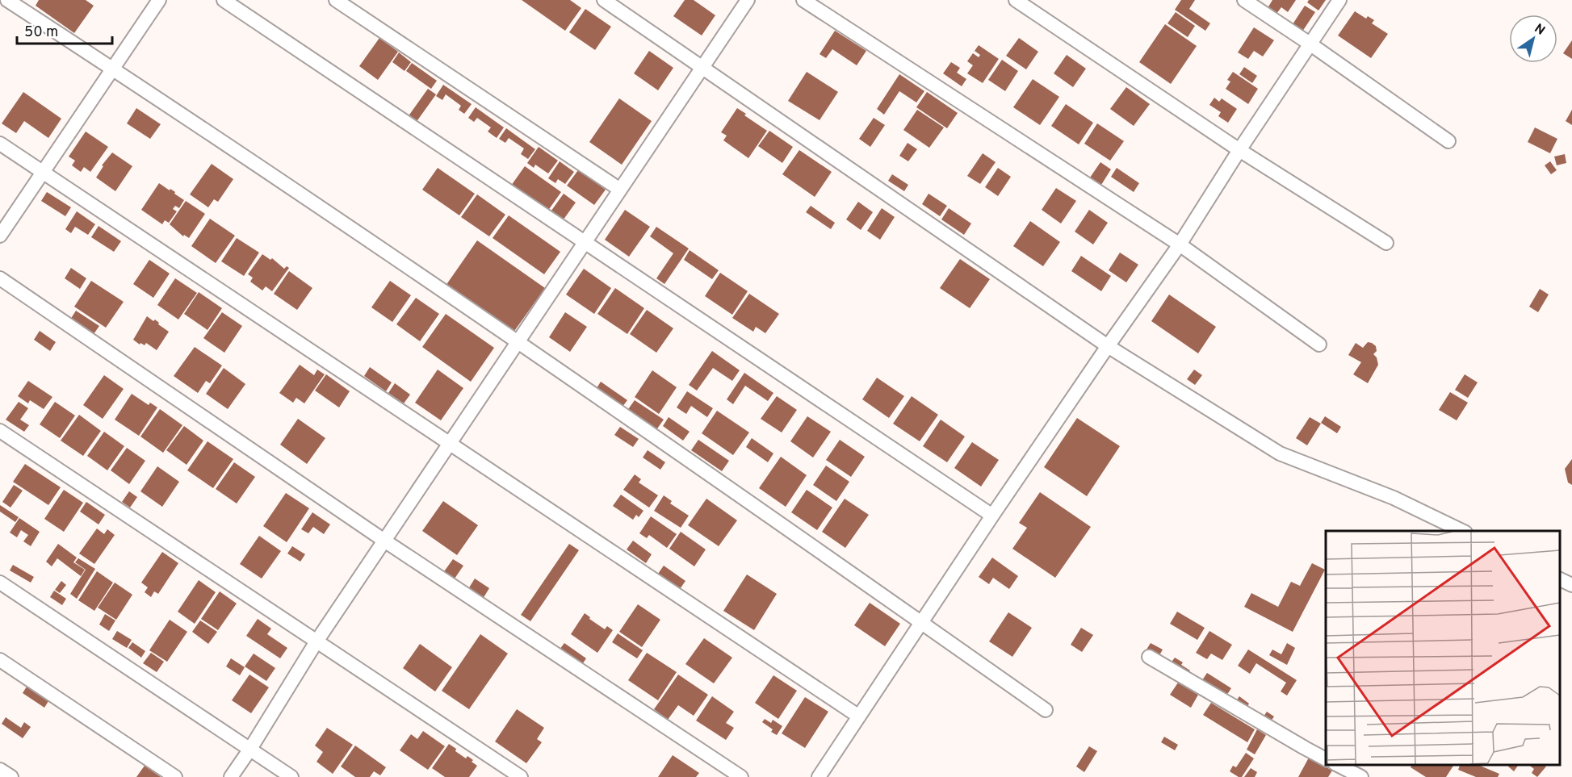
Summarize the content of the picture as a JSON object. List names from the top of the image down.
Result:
{
  "scale_bar": "50 m",
  "north": "top right"
}
